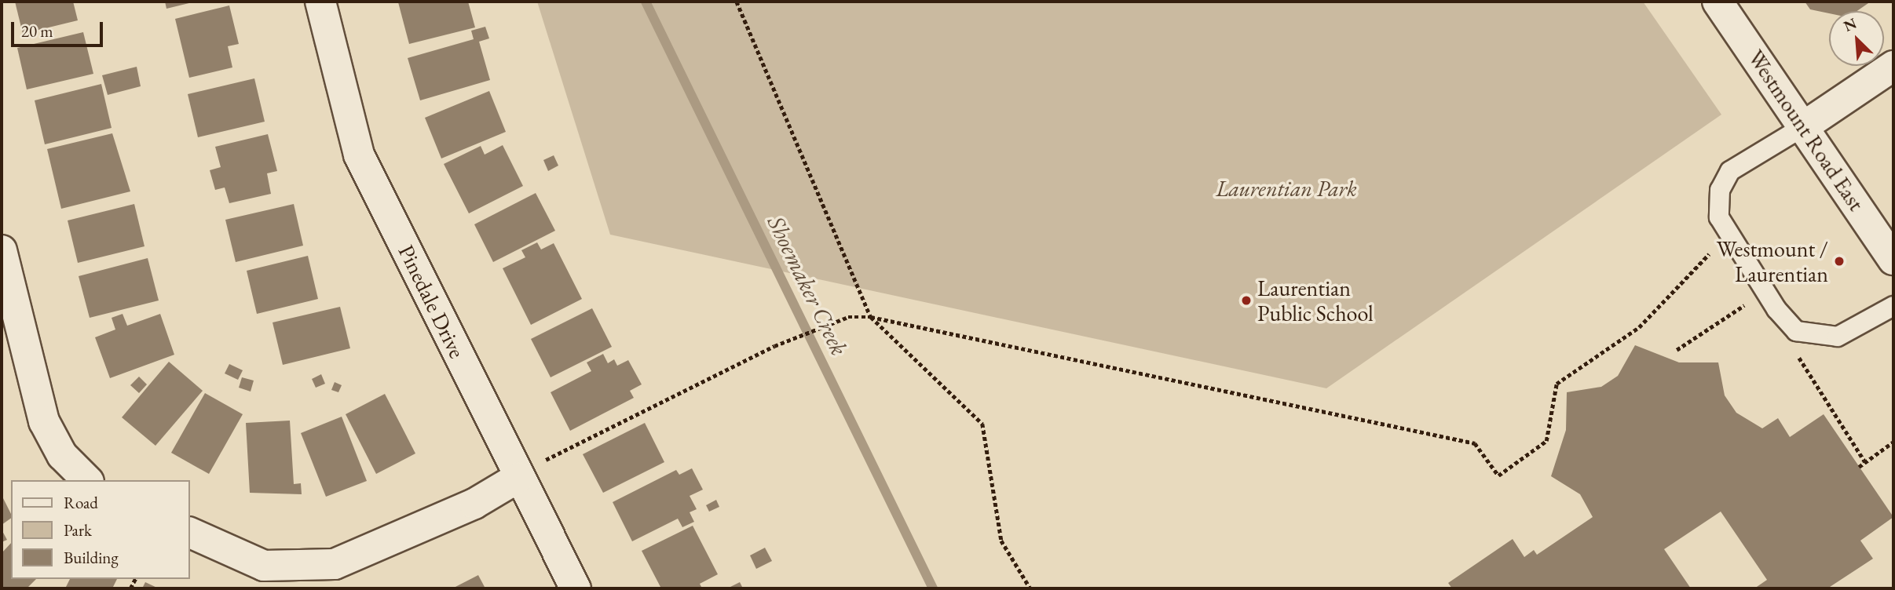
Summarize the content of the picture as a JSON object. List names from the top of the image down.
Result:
{
  "streets": {
    "street": ["Westmount Road East", "Pinedale Drive"]
  },
  "water": ["Shoemaker Creek"],
  "parks": ["Laurentian Park"],
  "places": ["Westmount / Laurentian", "Laurentian Public School"],
  "legend": ["Road", "Park", "Building"],
  "scale_bar": "20 m",
  "north": "top left"
}
